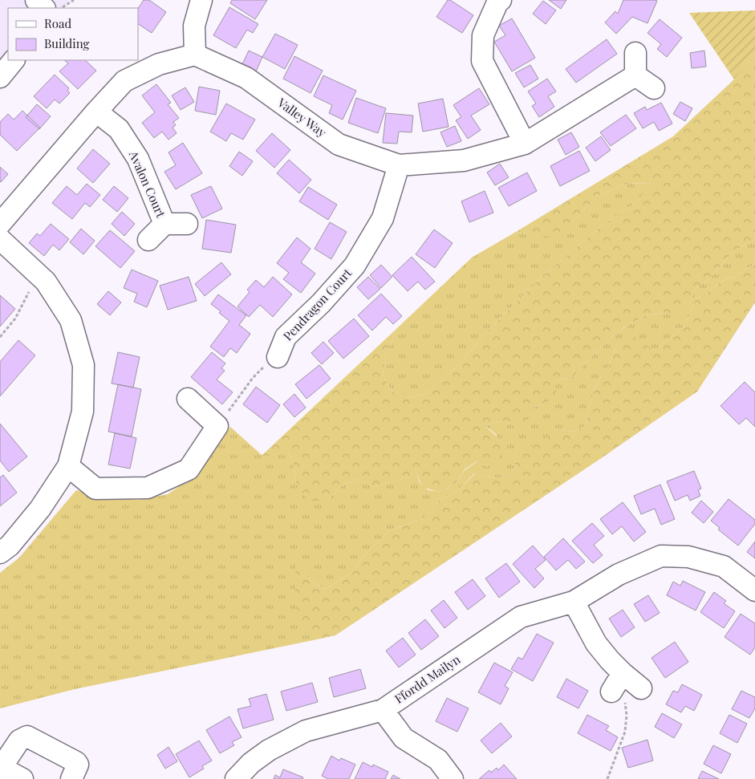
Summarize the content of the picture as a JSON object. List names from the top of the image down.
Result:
{
  "streets": {
    "street": [
      "Valley Way",
      "Avalon Court",
      "Pendragon Court",
      "Ffordd Mailyn"
    ]
  },
  "crossings": [
    ["Valley Way", "Pendragon Court"]
  ],
  "legend": ["Road", "Building"]
}
